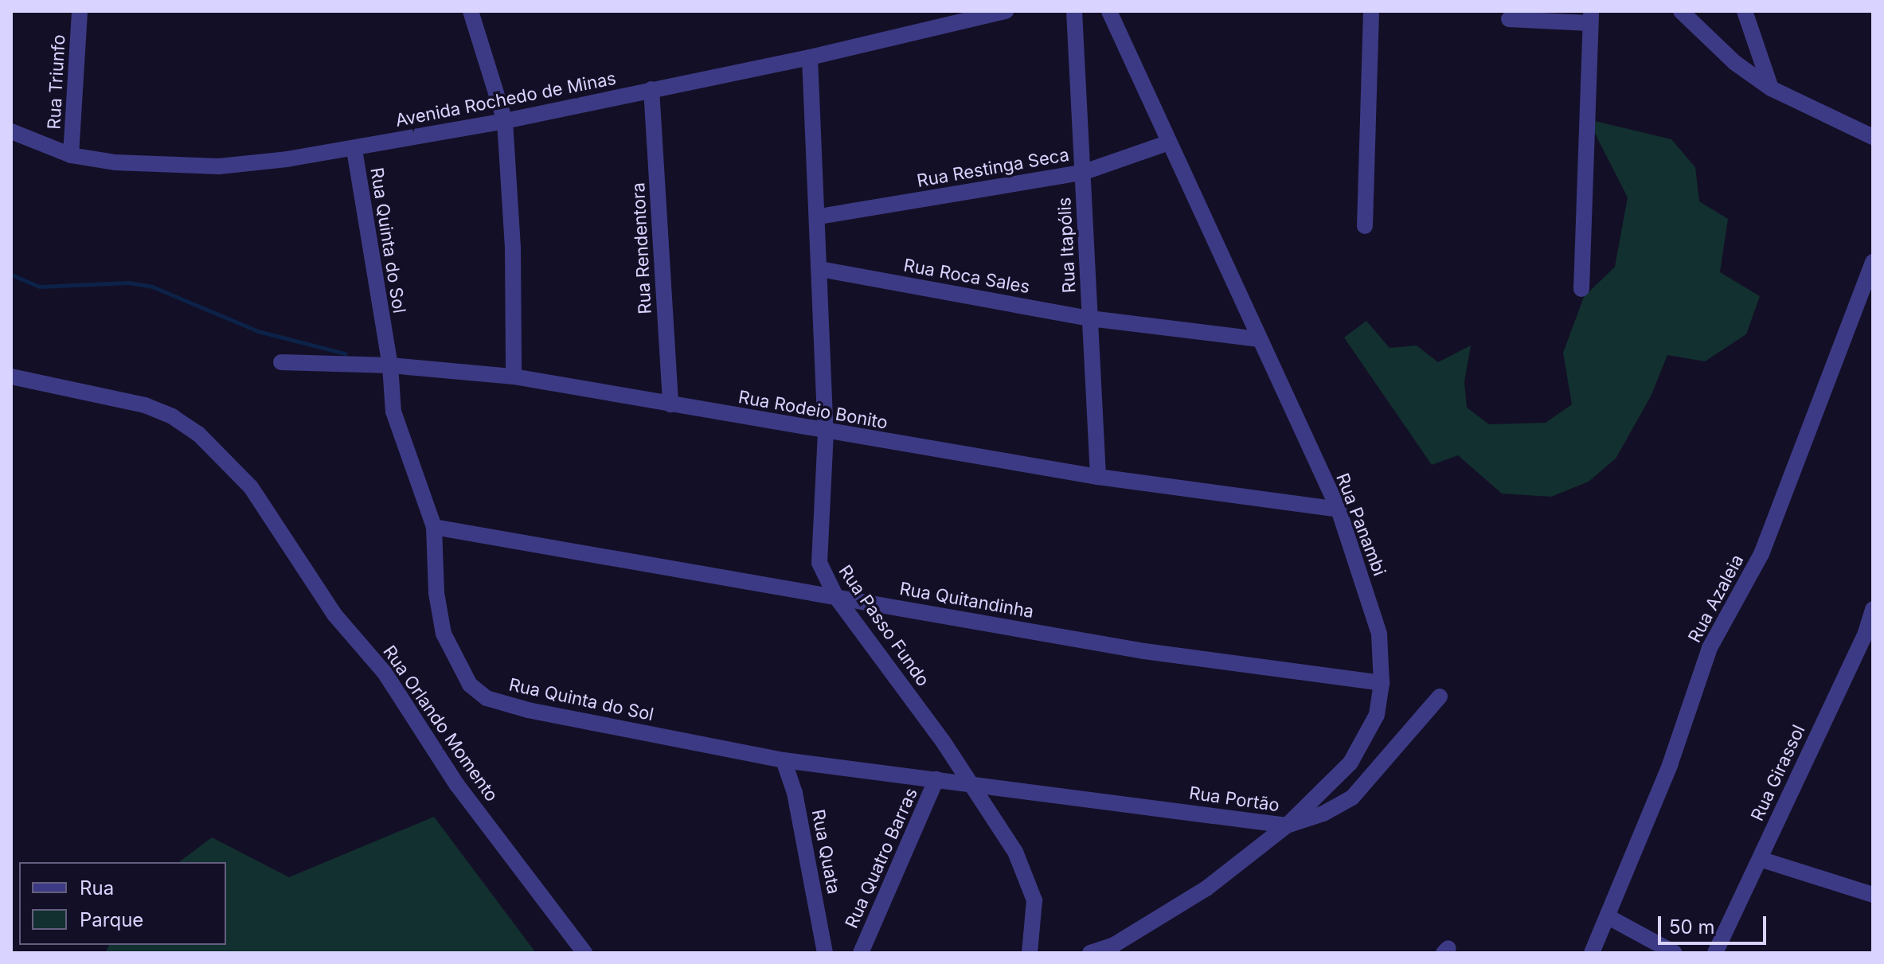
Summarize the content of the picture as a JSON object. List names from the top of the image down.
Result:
{
  "streets": {
    "street": [
      "Rua Triunfo",
      "Avenida Rochedo de Minas",
      "Rua Restinga Seca",
      "Rua Quinta do Sol",
      "Rua Itapólis",
      "Rua Rendentora",
      "Rua Roca Sales",
      "Rua Rodeio Bonito",
      "Rua Panambi",
      "Rua Azaleia",
      "Rua Quitandinha",
      "Rua Passo Fundo",
      "Rua Orlando Momento",
      "Rua Girassol",
      "Rua Portão",
      "Rua Quata",
      "Rua Quatro Barras"
    ]
  },
  "crossings": [
    ["Rua Triunfo", "Avenida Rochedo de Minas"],
    ["Avenida Rochedo de Minas", "Rua Quinta do Sol"],
    ["Avenida Rochedo de Minas", "Rua Rendentora"],
    ["Avenida Rochedo de Minas", "Rua Passo Fundo"],
    ["Rua Restinga Seca", "Rua Itapólis"],
    ["Rua Restinga Seca", "Rua Panambi"],
    ["Rua Restinga Seca", "Rua Passo Fundo"],
    ["Rua Quinta do Sol", "Rua Rodeio Bonito"],
    ["Rua Quinta do Sol", "Rua Quitandinha"],
    ["Rua Quinta do Sol", "Rua Passo Fundo"],
    ["Rua Quinta do Sol", "Rua Portão"],
    ["Rua Quinta do Sol", "Rua Quata"],
    ["Rua Quinta do Sol", "Rua Quatro Barras"],
    ["Rua Itapólis", "Rua Roca Sales"],
    ["Rua Itapólis", "Rua Rodeio Bonito"],
    ["Rua Rendentora", "Rua Rodeio Bonito"],
    ["Rua Roca Sales", "Rua Panambi"],
    ["Rua Roca Sales", "Rua Passo Fundo"],
    ["Rua Rodeio Bonito", "Rua Panambi"],
    ["Rua Rodeio Bonito", "Rua Passo Fundo"],
    ["Rua Panambi", "Rua Quitandinha"],
    ["Rua Panambi", "Rua Portão"],
    ["Rua Quitandinha", "Rua Passo Fundo"],
    ["Rua Passo Fundo", "Rua Portão"]
  ],
  "legend": ["Rua", "Parque"],
  "scale_bar": "50 m"
}
